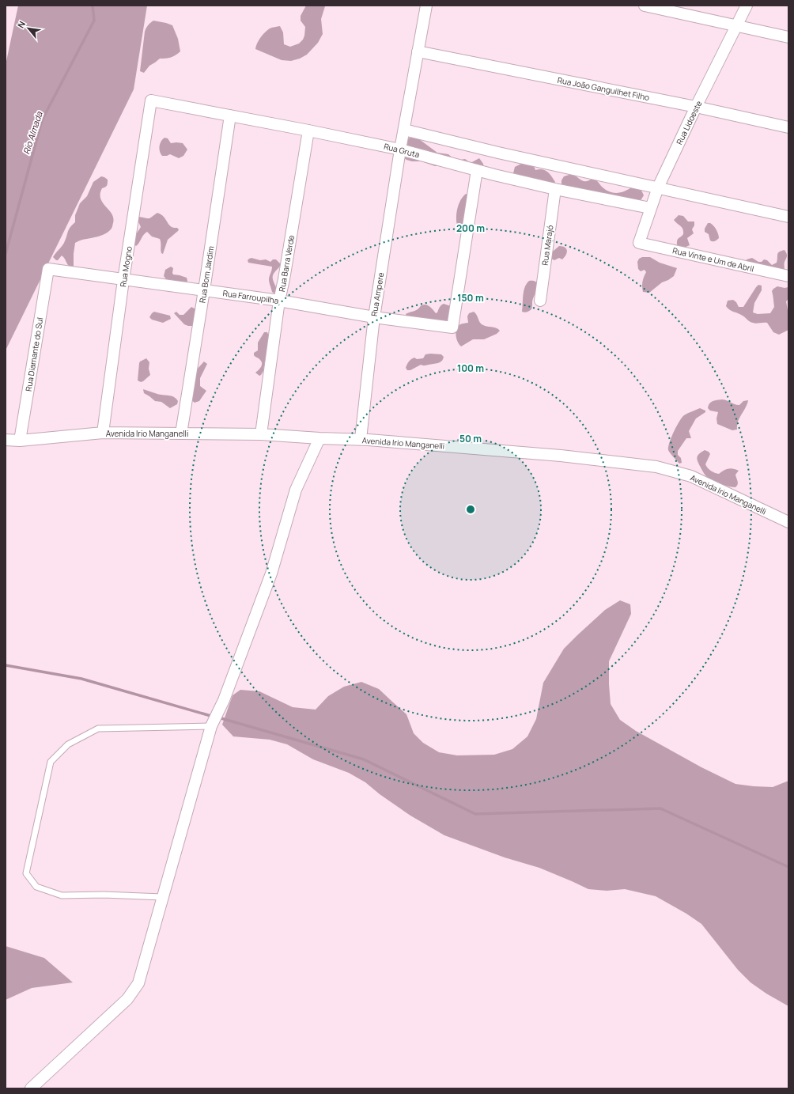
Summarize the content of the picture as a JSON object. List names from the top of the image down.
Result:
{
  "streets": {
    "street": [
      "Rua João Ganguilhet Filho",
      "Rua Lidoeste",
      "Rua Gruta",
      "Rua Marajó",
      "Rua Vinte e Um de Abril",
      "Rua Barra Verde",
      "Rua Mogno",
      "Rua Bom Jardim",
      "Rua Ampere",
      "Rua Farroupilha",
      "Rua Diamante do Sul",
      "Avenida Irio Manganelli"
    ]
  },
  "crossings": [
    ["Rua João Ganguilhet Filho", "Rua Lidoeste"],
    ["Rua João Ganguilhet Filho", "Rua Ampere"],
    ["Rua Lidoeste", "Rua Gruta"],
    ["Rua Lidoeste", "Rua Vinte e Um de Abril"],
    ["Rua Gruta", "Rua Marajó"],
    ["Rua Gruta", "Rua Barra Verde"],
    ["Rua Gruta", "Rua Mogno"],
    ["Rua Gruta", "Rua Bom Jardim"],
    ["Rua Gruta", "Rua Ampere"],
    ["Rua Gruta", "Rua Farroupilha"],
    ["Rua Barra Verde", "Rua Farroupilha"],
    ["Rua Barra Verde", "Avenida Irio Manganelli"],
    ["Rua Mogno", "Rua Farroupilha"],
    ["Rua Mogno", "Avenida Irio Manganelli"],
    ["Rua Bom Jardim", "Rua Farroupilha"],
    ["Rua Bom Jardim", "Avenida Irio Manganelli"],
    ["Rua Ampere", "Rua Farroupilha"],
    ["Rua Ampere", "Avenida Irio Manganelli"],
    ["Rua Farroupilha", "Rua Diamante do Sul"],
    ["Rua Diamante do Sul", "Avenida Irio Manganelli"]
  ],
  "water": ["Río Almada"],
  "north": "top left",
  "rings": [
    "200 m",
    "150 m",
    "100 m",
    "50 m"
  ]
}
